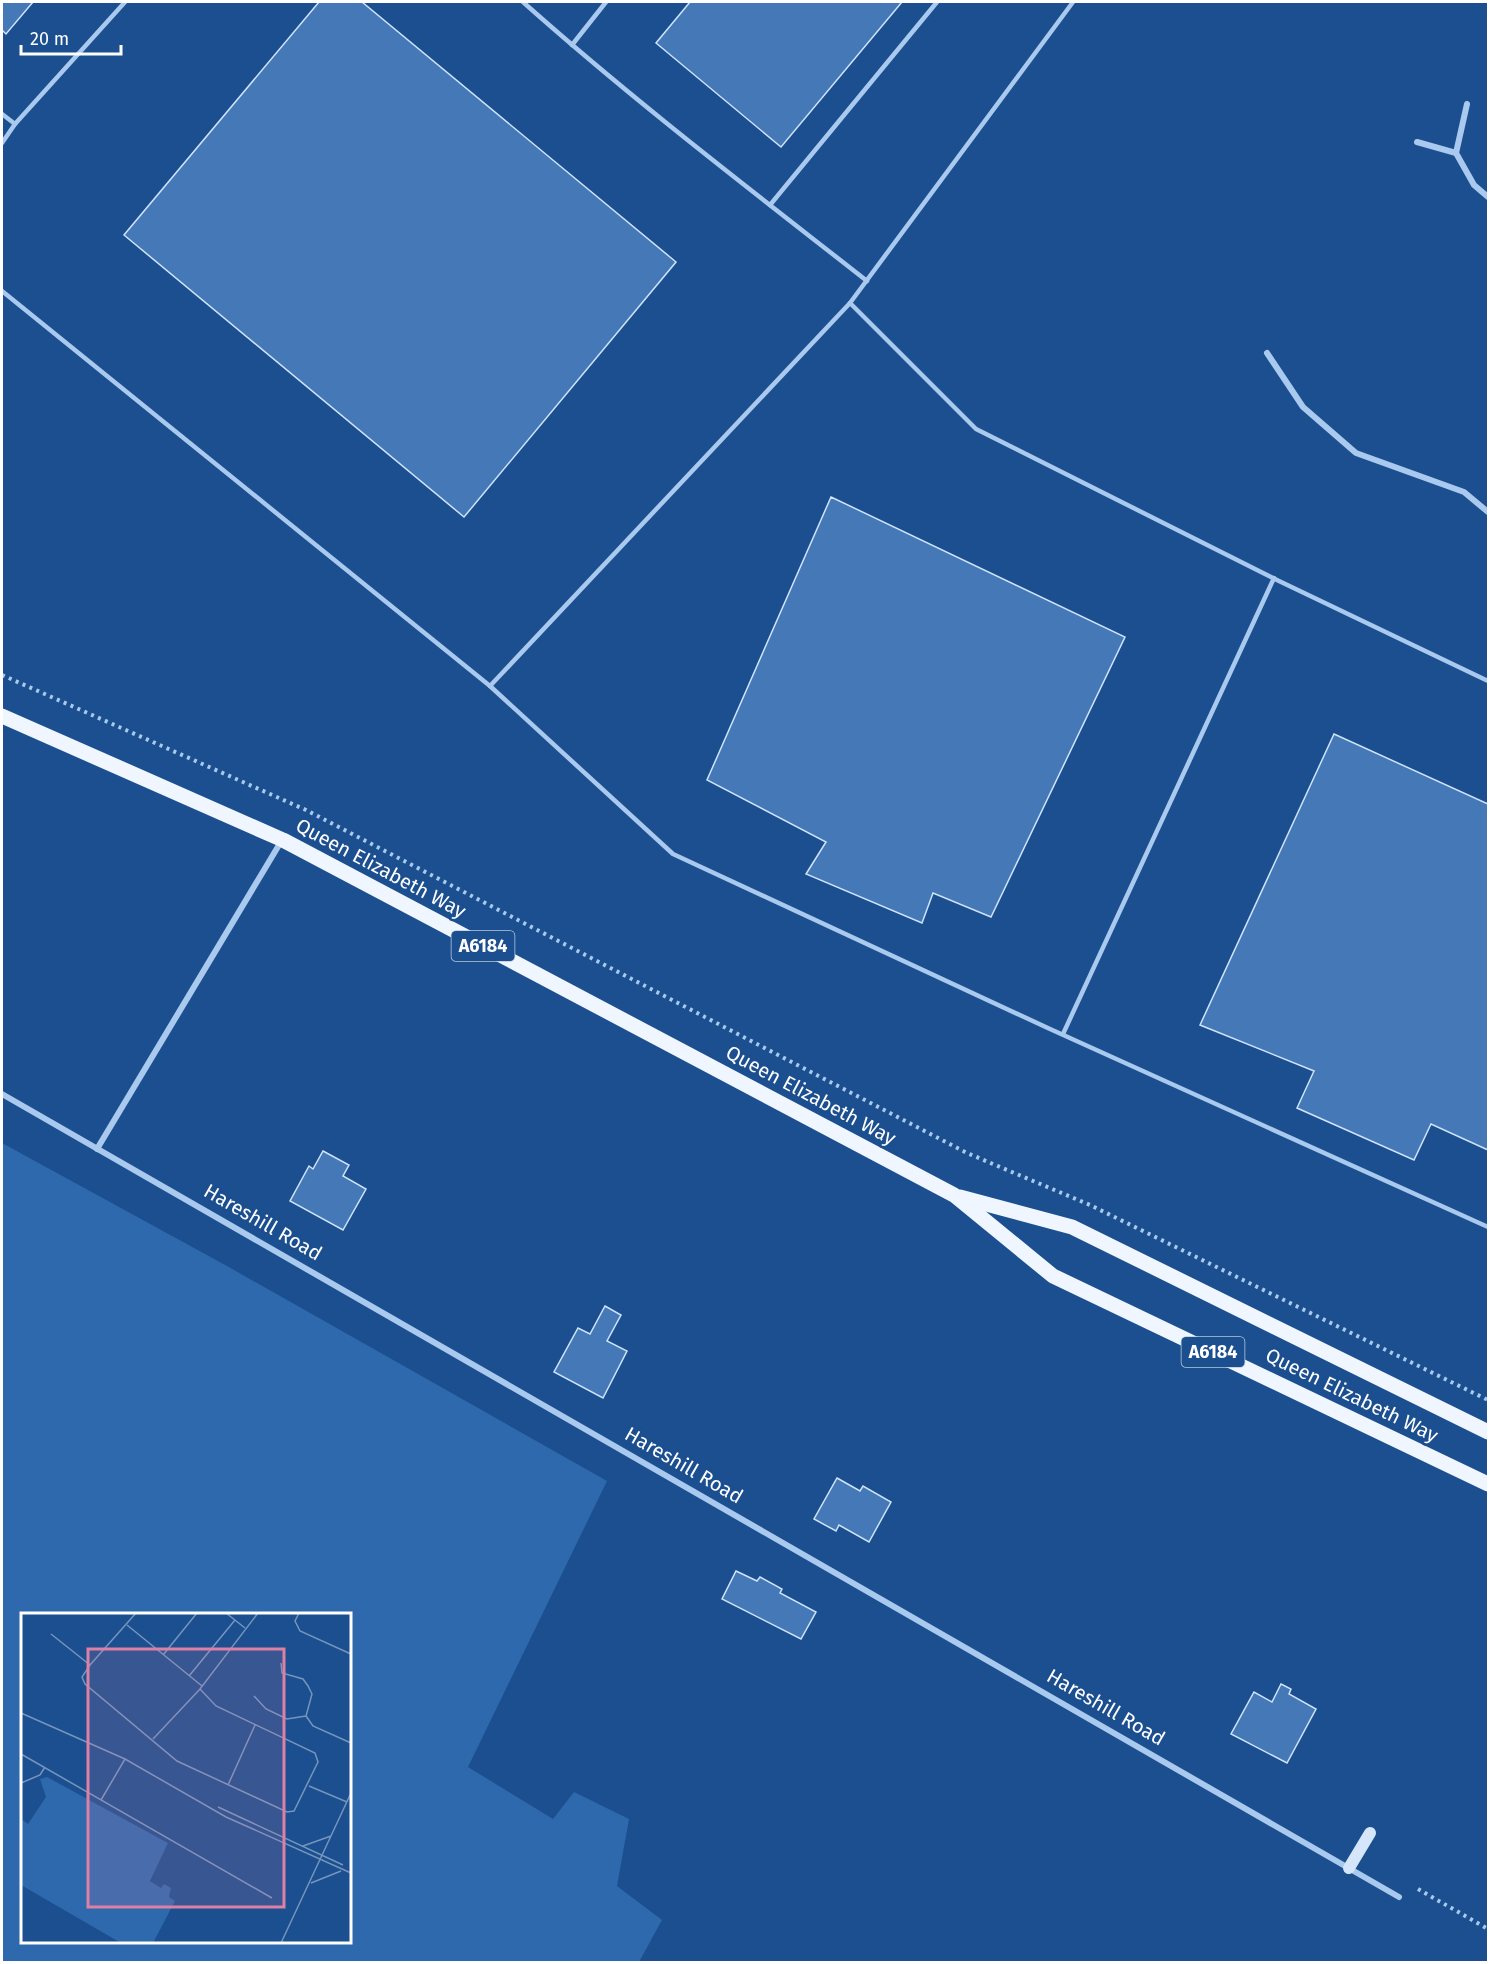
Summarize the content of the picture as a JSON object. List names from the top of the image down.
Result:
{
  "streets": {
    "main road": ["Queen Elizabeth Way", "A6184"],
    "street": ["Hareshill Road"]
  },
  "scale_bar": "20 m"
}
